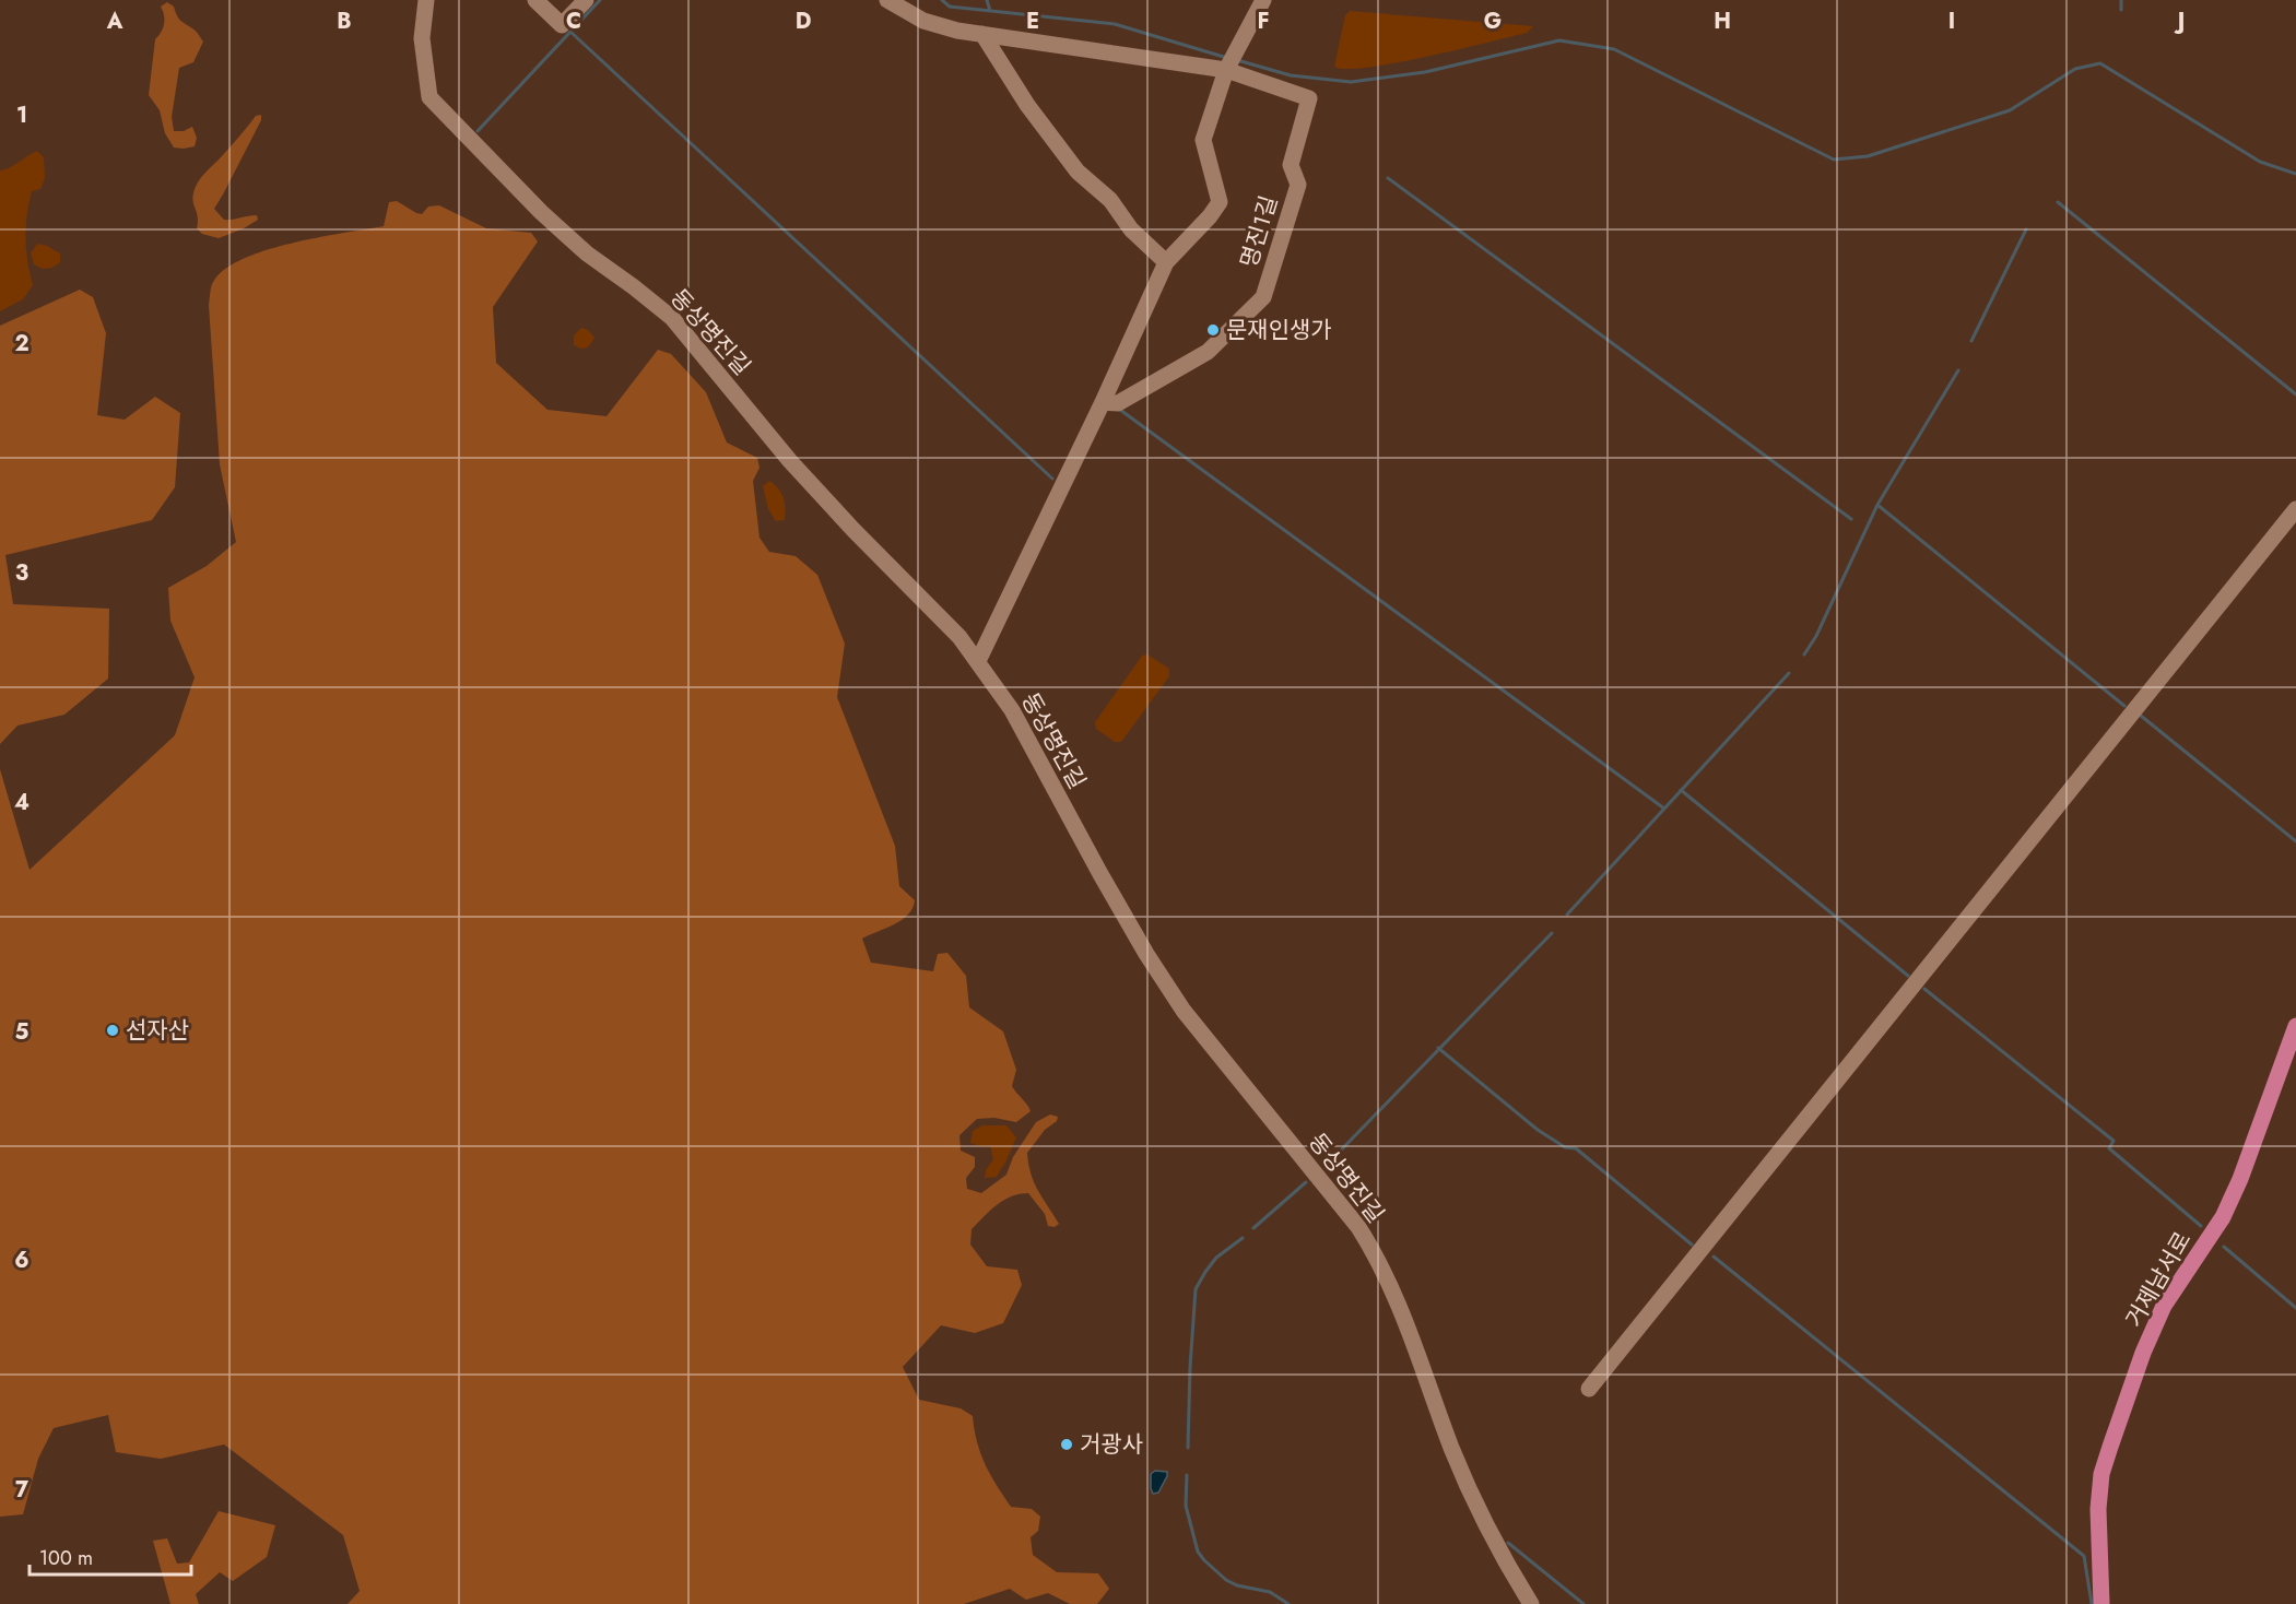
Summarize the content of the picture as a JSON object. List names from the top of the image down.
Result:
{
  "streets": {
    "main road": ["거제남서로"],
    "street": ["명진1길", "동상명진길"]
  },
  "places": ["문재인생가", "선자산", "거광사"],
  "scale_bar": "100 m",
  "grid": {
    "columns": [
      "A",
      "B",
      "C",
      "D",
      "E",
      "F",
      "G",
      "H",
      "I",
      "J"
    ],
    "rows": [
      "1",
      "2",
      "3",
      "4",
      "5",
      "6",
      "7"
    ]
  }
}
